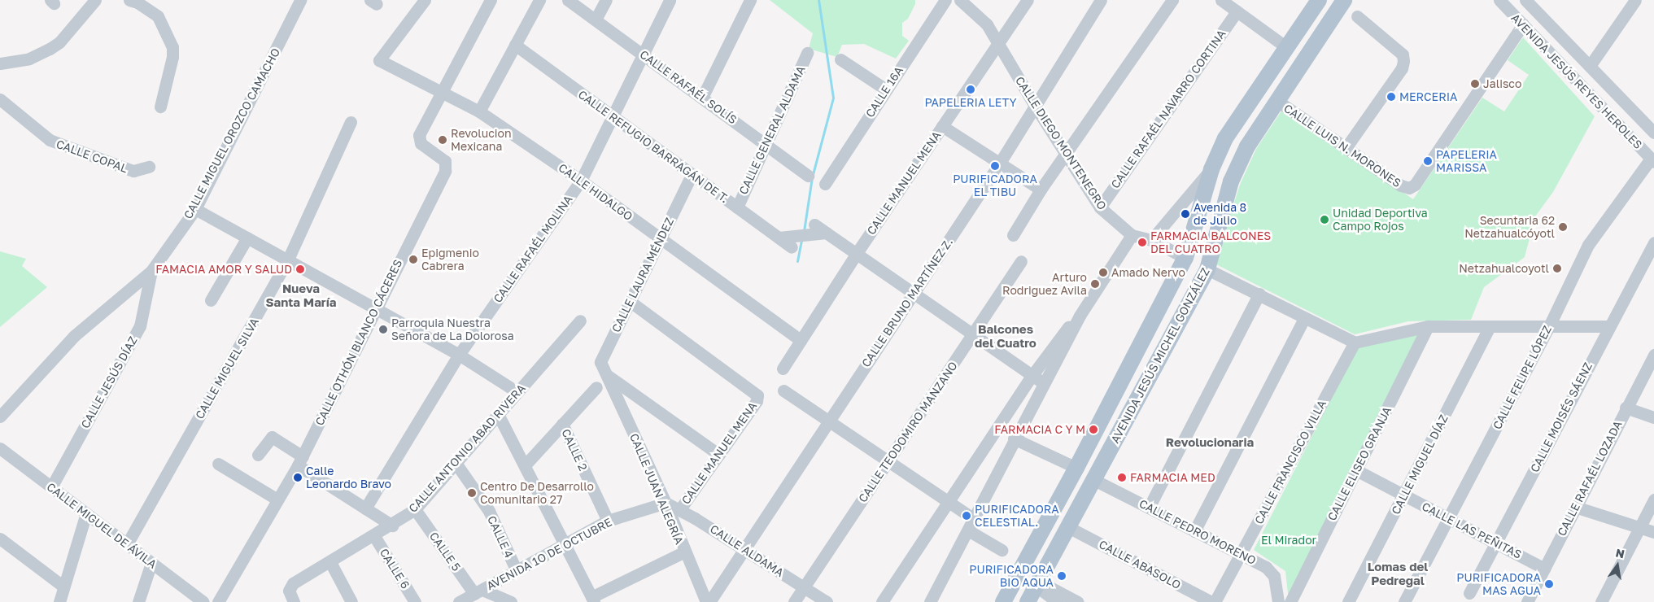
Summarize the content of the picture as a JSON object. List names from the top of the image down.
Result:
{
  "streets": {
    "main road": ["AVENIDA JESÚS MICHEL GONZÁLEZ"],
    "street": [
      "AVENIDA JESÚS REYES HEROLES",
      "CALLE RAFAÉL SOLÍS",
      "CALLE 16A",
      "CALLE RAFAÉL NAVARRO CORTINA",
      "CALLE GENERAL ALDAMA",
      "CALLE MIGUEL OROZCO CAMACHO",
      "CALLE DIEGO MONTENEGRO",
      "CALLE LUIS N. MORONES",
      "CALLE REFUGIO BARRAGÁN DE T.",
      "CALLE COPAL",
      "CALLE MANUEL MENA",
      "CALLE HIDALGO",
      "CALLE RAFAÉL MOLINA",
      "CALLE LAURA MÉNDEZ",
      "CALLE BRUNO MARTÍNEZ Z.",
      "CALLE OTHÓN BLANCO CÁCERES",
      "CALLE MIGUEL SILVA",
      "CALLE FELIPE LÓPEZ",
      "CALLE JESÚS DÍAZ",
      "CALLE MOISÉS SÁENZ",
      "CALLE TEODOMIRO MANZANO",
      "CALLE ANTONIO ABAD RIVERA",
      "CALLE 2",
      "CALLE FRANCISCO VILLA",
      "CALLE ELISEO GRANJA",
      "CALLE MIGUEL DÍAZ",
      "CALLE RAFAÉL LOZADA",
      "CALLE JUAN ALEGRÍA",
      "CALLE MIGUEL DE ÁVILA",
      "CALLE LAS PEÑITAS",
      "CALLE PEDRO MORENO",
      "CALLE 4",
      "CALLE ALDAMA",
      "CALLE 5",
      "AVENIDA 1O DE OCTUBRE",
      "CALLE ABASOLO",
      "CALLE 6"
    ]
  },
  "crossings": [
    ["AVENIDA JESÚS REYES HEROLES", "CALLE LUIS N. MORONES"],
    ["AVENIDA JESÚS REYES HEROLES", "CALLE FELIPE LÓPEZ"],
    ["CALLE RAFAÉL SOLÍS", "CALLE GENERAL ALDAMA"],
    ["CALLE RAFAÉL SOLÍS", "CALLE RAFAÉL MOLINA"],
    ["CALLE RAFAÉL NAVARRO CORTINA", "CALLE DIEGO MONTENEGRO"],
    ["CALLE GENERAL ALDAMA", "CALLE REFUGIO BARRAGÁN DE T."],
    ["CALLE MIGUEL OROZCO CAMACHO", "CALLE JESÚS DÍAZ"],
    ["CALLE DIEGO MONTENEGRO", "CALLE MANUEL MENA"],
    ["CALLE DIEGO MONTENEGRO", "CALLE BRUNO MARTÍNEZ Z."],
    ["CALLE DIEGO MONTENEGRO", "AVENIDA JESÚS MICHEL GONZÁLEZ"],
    ["CALLE LUIS N. MORONES", "AVENIDA JESÚS MICHEL GONZÁLEZ"],
    ["CALLE REFUGIO BARRAGÁN DE T.", "CALLE MANUEL MENA"],
    ["CALLE REFUGIO BARRAGÁN DE T.", "CALLE RAFAÉL MOLINA"],
    ["CALLE REFUGIO BARRAGÁN DE T.", "CALLE LAURA MÉNDEZ"],
    ["CALLE MANUEL MENA", "CALLE HIDALGO"],
    ["CALLE MANUEL MENA", "CALLE LAURA MÉNDEZ"],
    ["CALLE MANUEL MENA", "CALLE ALDAMA"],
    ["CALLE HIDALGO", "CALLE RAFAÉL MOLINA"],
    ["CALLE HIDALGO", "CALLE LAURA MÉNDEZ"],
    ["CALLE HIDALGO", "CALLE OTHÓN BLANCO CÁCERES"],
    ["CALLE LAURA MÉNDEZ", "CALLE JUAN ALEGRÍA"],
    ["CALLE BRUNO MARTÍNEZ Z.", "CALLE ALDAMA"],
    ["AVENIDA JESÚS MICHEL GONZÁLEZ", "CALLE PEDRO MORENO"],
    ["AVENIDA JESÚS MICHEL GONZÁLEZ", "CALLE ABASOLO"],
    ["CALLE MIGUEL SILVA", "CALLE MIGUEL DE ÁVILA"],
    ["CALLE FELIPE LÓPEZ", "CALLE LAS PEÑITAS"],
    ["CALLE JESÚS DÍAZ", "CALLE MIGUEL DE ÁVILA"],
    ["CALLE MOISÉS SÁENZ", "CALLE LAS PEÑITAS"],
    ["CALLE TEODOMIRO MANZANO", "CALLE ALDAMA"],
    ["CALLE ANTONIO ABAD RIVERA", "CALLE 4"],
    ["CALLE ANTONIO ABAD RIVERA", "CALLE 5"],
    ["CALLE ANTONIO ABAD RIVERA", "CALLE 6"],
    ["CALLE 2", "AVENIDA 1O DE OCTUBRE"],
    ["CALLE FRANCISCO VILLA", "CALLE PEDRO MORENO"],
    ["CALLE ELISEO GRANJA", "CALLE LAS PEÑITAS"],
    ["CALLE MIGUEL DÍAZ", "CALLE LAS PEÑITAS"],
    ["CALLE RAFAÉL LOZADA", "CALLE LAS PEÑITAS"],
    ["CALLE JUAN ALEGRÍA", "CALLE ALDAMA"],
    ["CALLE JUAN ALEGRÍA", "AVENIDA 1O DE OCTUBRE"],
    ["CALLE 4", "AVENIDA 1O DE OCTUBRE"],
    ["CALLE ALDAMA", "AVENIDA 1O DE OCTUBRE"],
    ["CALLE 5", "AVENIDA 1O DE OCTUBRE"]
  ],
  "districts": [
    "Nueva Santa María",
    "Balcones del Cuatro",
    "Revolucionaria",
    "Lomas del Pedregal"
  ],
  "parks": ["El Mirador"],
  "places": [
    "Jalisco",
    "PAPELERIA LETY",
    "MERCERIA",
    "Revolucion Mexicana",
    "PAPELERIA MARISSA",
    "PURIFICADORA EL TIBU",
    "Avenida 8 de Julio",
    "Unidad Deportiva Campo Rojos",
    "Secuntaria 62 Netzahualcóyotl",
    "FARMACIA BALCONES DEL CUATRO",
    "Epigmenio Cabrera",
    "Netzahualcoyotl",
    "FAMACIA AMOR Y SALUD",
    "Amado Nervo",
    "Arturo Rodriguez Avila",
    "Parroquia Nuestra Señora de La Dolorosa",
    "FARMACIA C Y M",
    "Calle Leonardo Bravo",
    "FARMACIA MED",
    "Centro De Desarrollo Comunitario 27",
    "PURIFICADORA CELESTIAL.",
    "PURIFICADORA BIO AQUA",
    "PURIFICADORA MAS AGUA"
  ],
  "north": "top"
}
